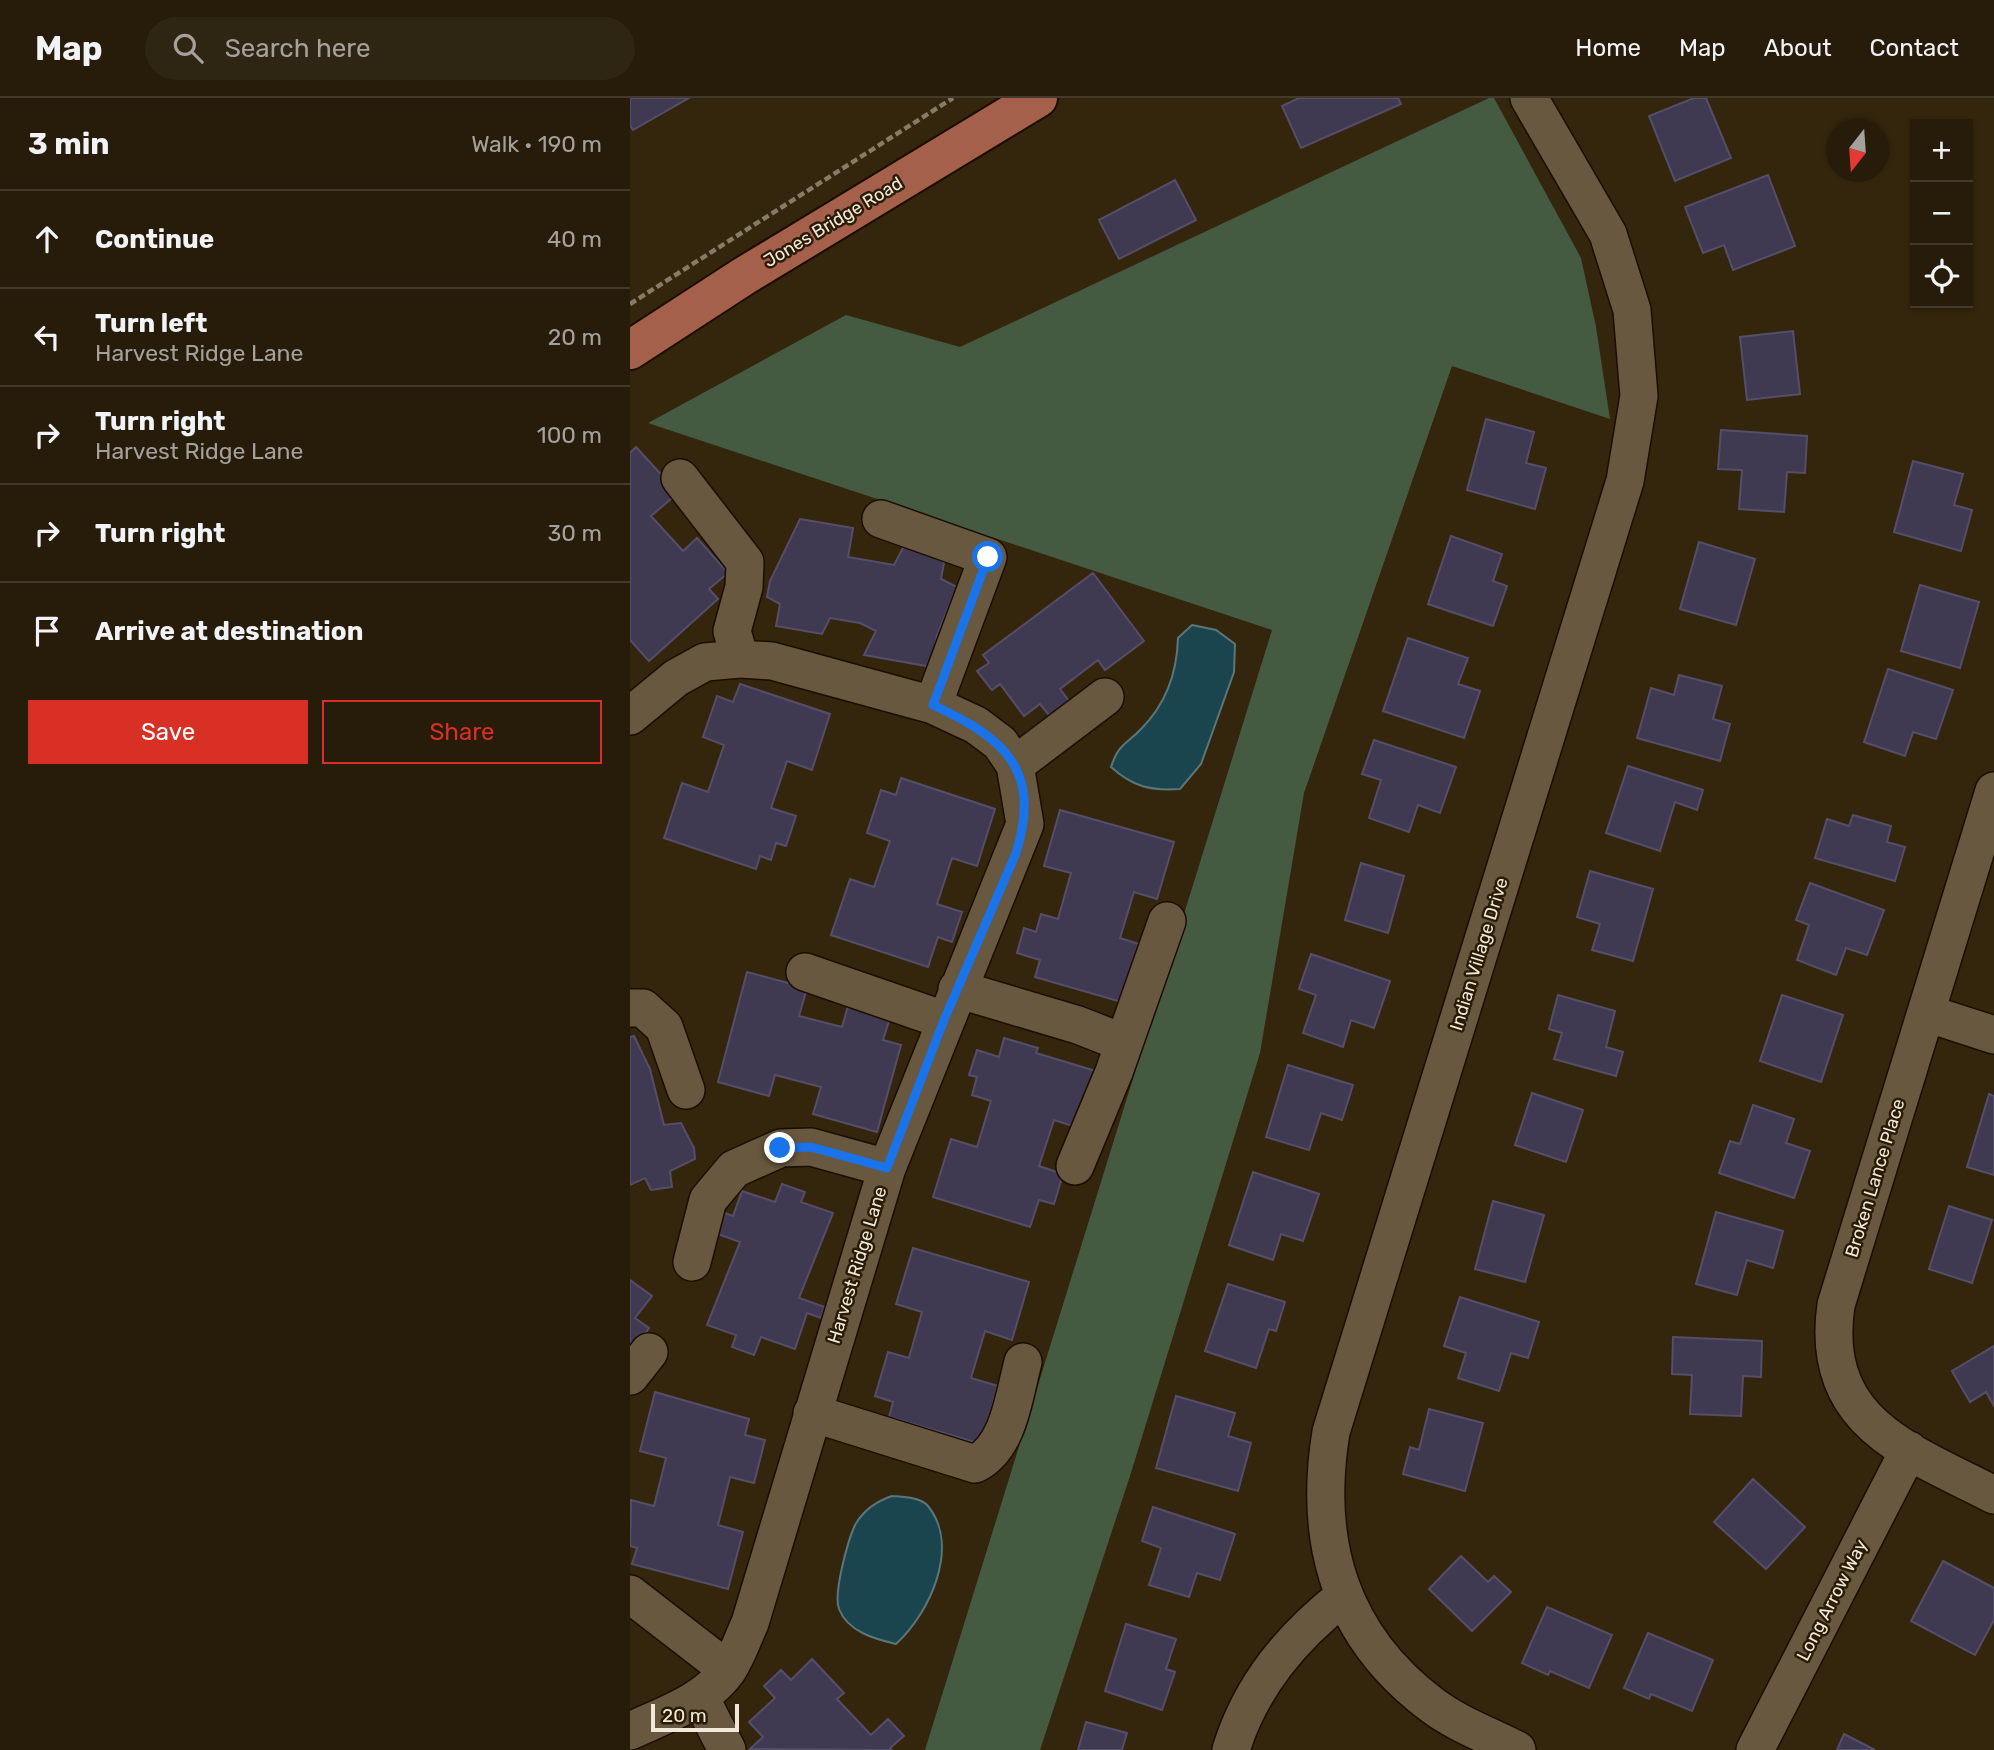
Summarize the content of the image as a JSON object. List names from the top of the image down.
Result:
{
  "streets": {
    "main road": ["Jones Bridge Road"],
    "street": [
      "Indian Village Drive",
      "Broken Lance Place",
      "Harvest Ridge Lane",
      "Long Arrow Way"
    ]
  },
  "crossings": [
    ["Broken Lance Place", "Long Arrow Way"]
  ],
  "scale_bar": "20 m",
  "north": "bottom",
  "page": {
    "header": "Map",
    "search": "Search here",
    "nav": [
      "Home",
      "Map",
      "About",
      "Contact"
    ],
    "heading": ["3 min", "Walk · 190 m"],
    "map_buttons": ["+", "−"],
    "list": [
      ["Continue", "40 m"],
      ["Turn left", "Harvest Ridge Lane", "20 m"],
      ["Turn right", "Harvest Ridge Lane", "100 m"],
      ["Turn right", "30 m"],
      "Arrive at destination"
    ],
    "buttons": ["Save", "Share"],
    "scale": "20 m"
  }
}
